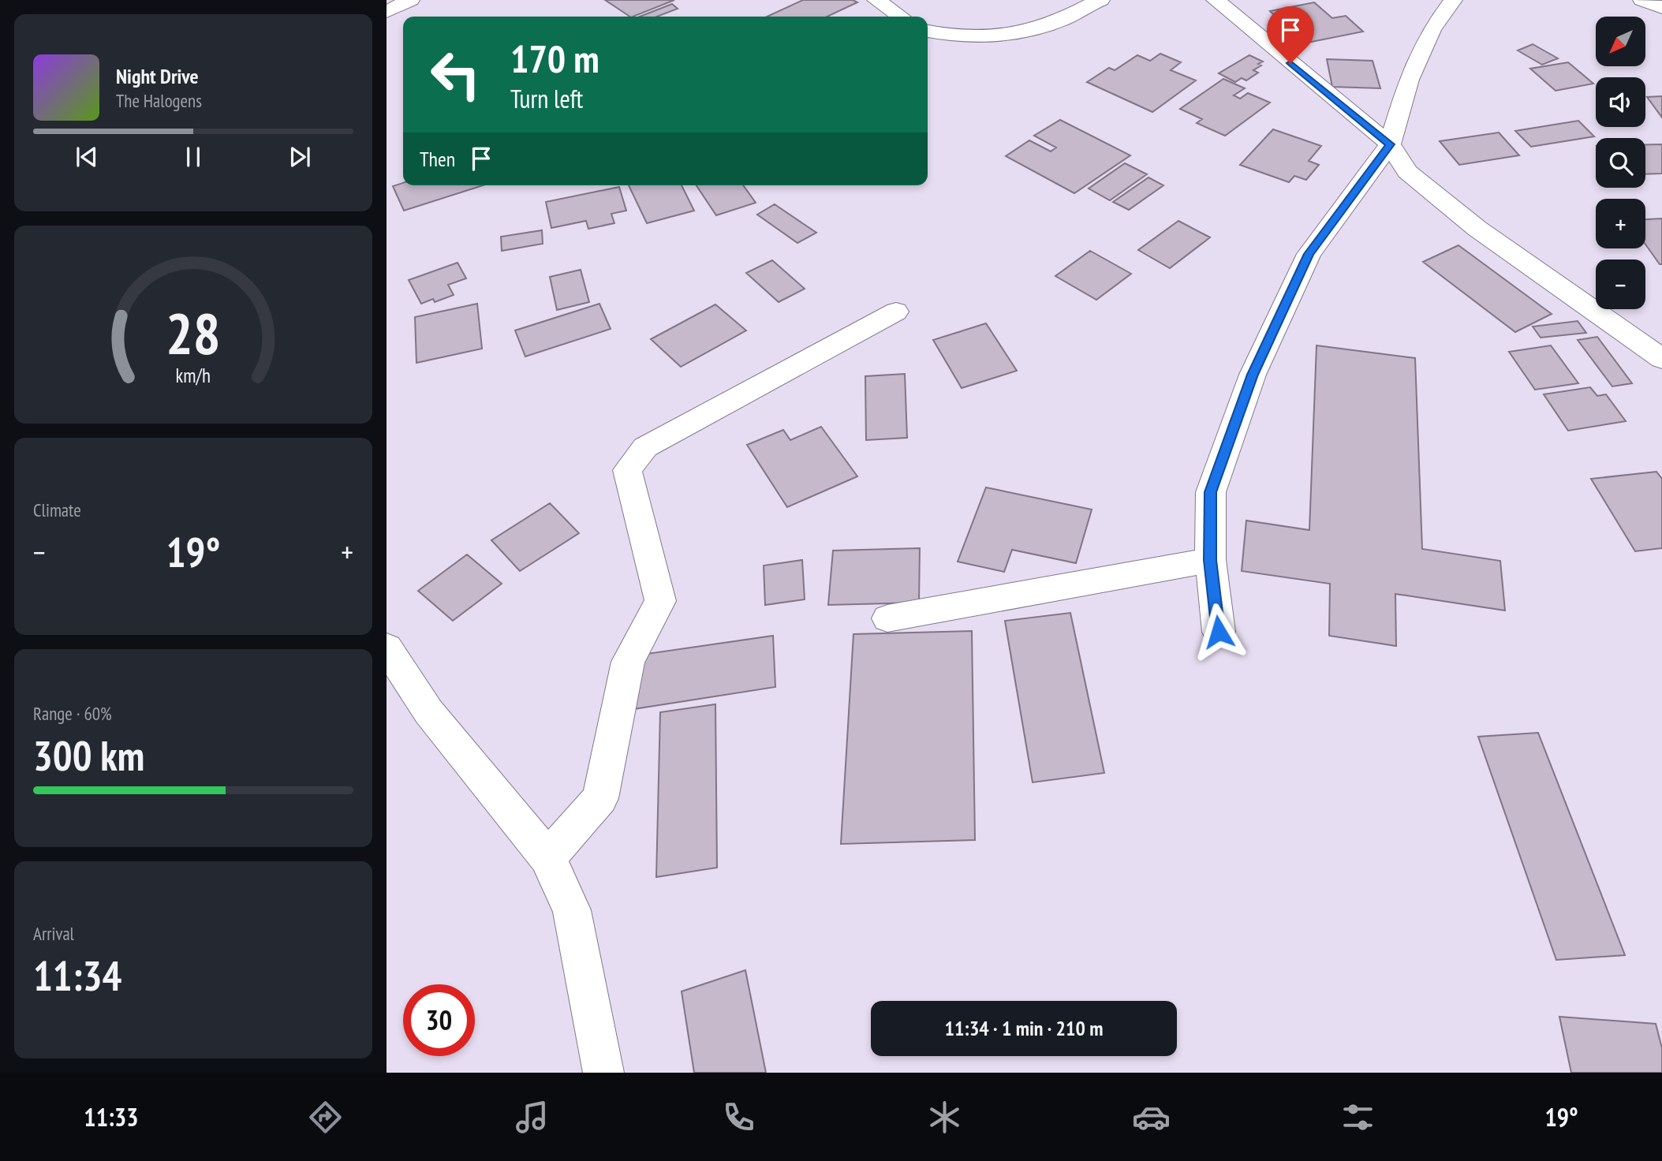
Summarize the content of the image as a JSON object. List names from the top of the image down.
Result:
{
  "north": "bottom left",
  "page": {
    "map_buttons": ["+", "−"],
    "turn": ["170 m", "Turn left"],
    "song": ["Night Drive", "The Halogens"],
    "then": "Then",
    "tile": [
      "Climate",
      ["Range · 60%", "300 km"],
      ["Arrival", "11:34"]
    ],
    "heat": ["−", "19°", "+"],
    "limit": "30",
    "trip": "11:34 · 1 min · 210 m",
    "tabs": ["11:33", "19°"],
    "gauge": ["28", "km/h"]
  }
}
